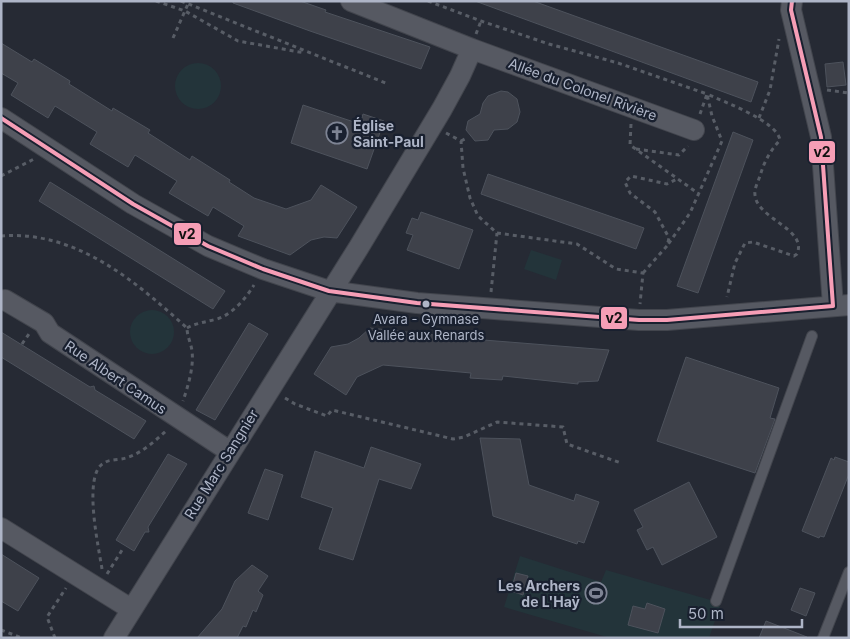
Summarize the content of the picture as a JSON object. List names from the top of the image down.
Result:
{
  "streets": {
    "street": ["Allée du Colonel Rivière", "Rue Albert Camus", "Rue Marc Sangnier"]
  },
  "crossings": [
    ["Rue Albert Camus", "Rue Marc Sangnier"]
  ],
  "places": {
    "church": ["Église Saint-Paul"],
    "other": ["Avara - Gymnase Vallée aux Renards"],
    "sports": ["Les Archers de L'Haÿ"]
  },
  "lines": ["transit line v2"],
  "scale_bar": "50 m"
}
